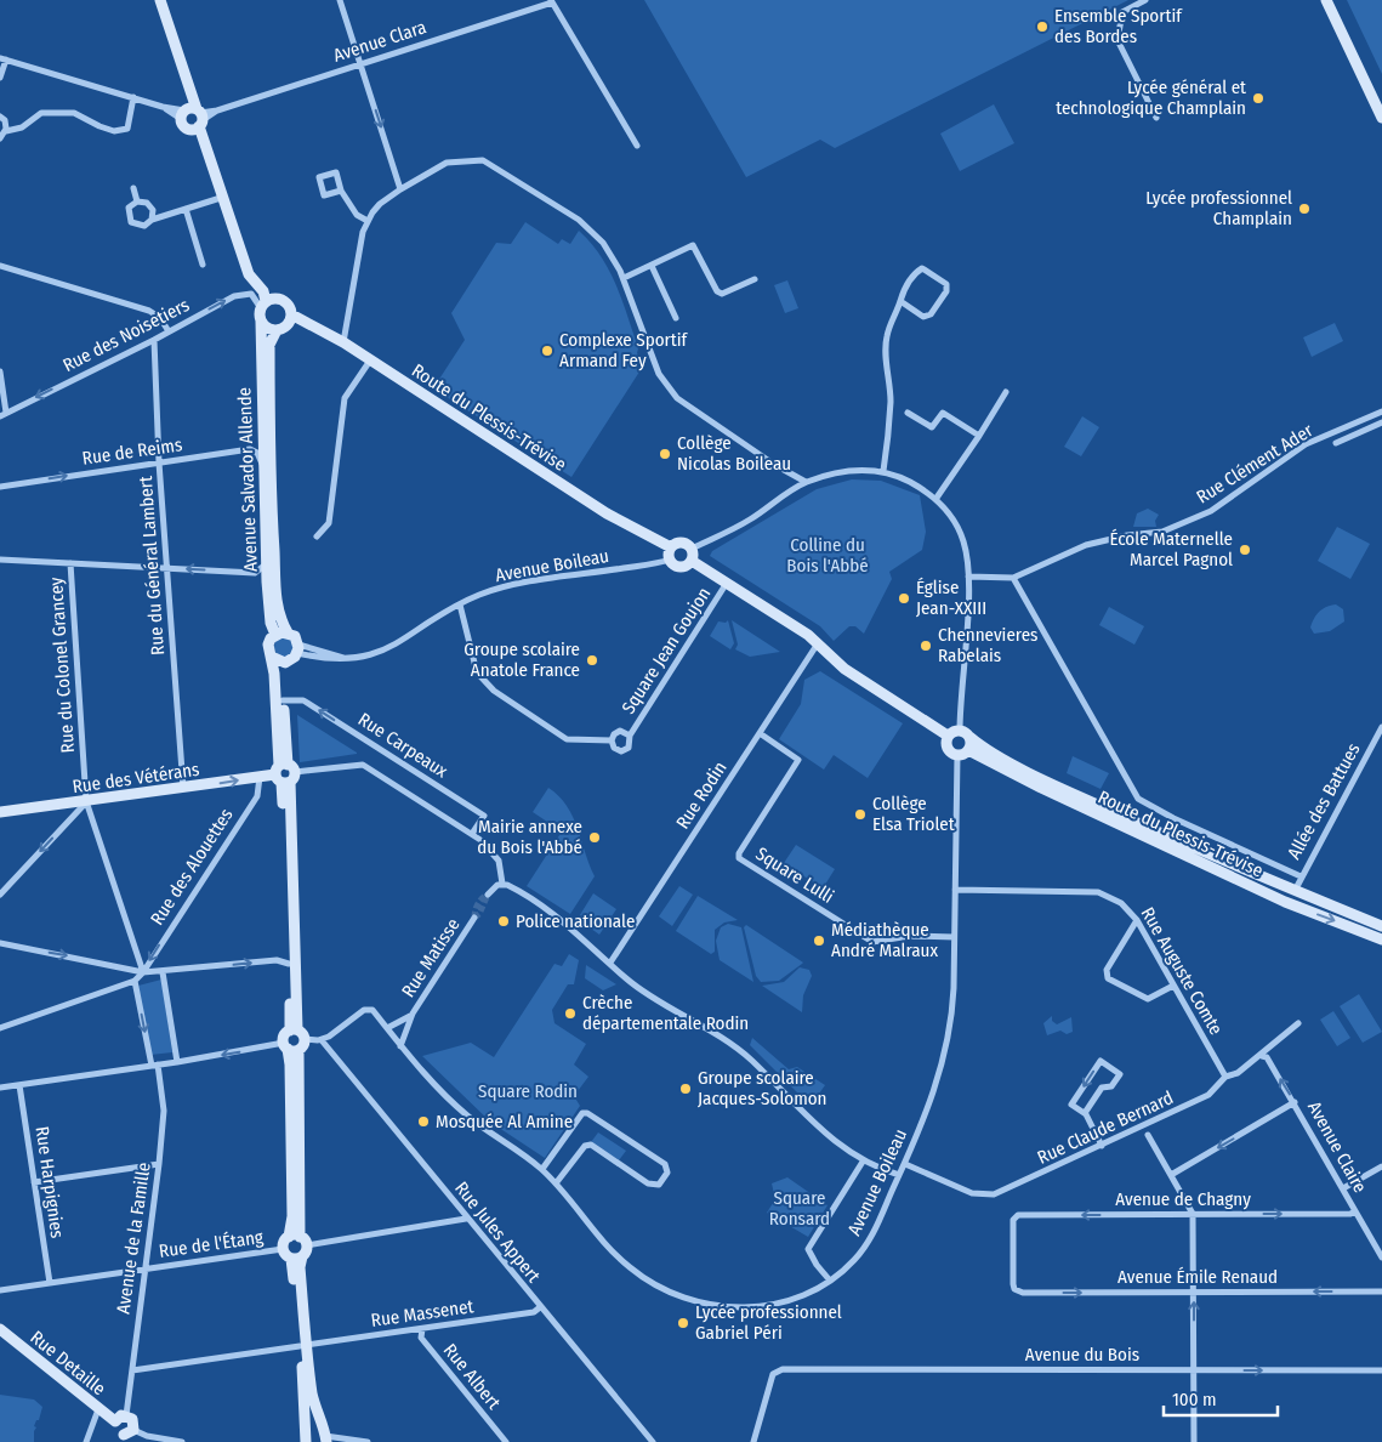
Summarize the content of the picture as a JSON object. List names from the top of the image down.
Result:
{
  "streets": {
    "main road": [
      "Route du Plessis-Trévise",
      "Avenue Salvador Allende",
      "Rue des Vétérans",
      "Rue Detaille"
    ],
    "street": [
      "Avenue Clara",
      "Rue des Noisetiers",
      "Rue de Reims",
      "Rue Clément Ader",
      "Rue du Général Lambert",
      "Avenue Boileau",
      "Square Jean Goujon",
      "Rue du Colonel Grancey",
      "Rue Carpeaux",
      "Rue Rodin",
      "Allée des Battues",
      "Rue des Alouettes",
      "Square Lulli",
      "Rue Matisse",
      "Rue Auguste Comte",
      "Rue Claude Bernard",
      "Avenue Claire",
      "Rue Harpignies",
      "Avenue de Chagny",
      "Rue Jules Appert",
      "Avenue de la Famille",
      "Rue de l'Étang",
      "Avenue Émile Renaud",
      "Rue Massenet",
      "Avenue du Bois",
      "Rue Albert"
    ]
  },
  "crossings": [
    ["Rue des Noisetiers", "Route du Plessis-Trévise"],
    ["Rue des Noisetiers", "Avenue Salvador Allende"],
    ["Rue des Noisetiers", "Rue du Général Lambert"],
    ["Route du Plessis-Trévise", "Avenue Salvador Allende"],
    ["Route du Plessis-Trévise", "Avenue Boileau"],
    ["Route du Plessis-Trévise", "Allée des Battues"],
    ["Rue de Reims", "Avenue Salvador Allende"],
    ["Rue de Reims", "Rue du Général Lambert"],
    ["Avenue Salvador Allende", "Avenue Boileau"],
    ["Rue du Général Lambert", "Rue des Vétérans"],
    ["Avenue Boileau", "Square Jean Goujon"],
    ["Avenue Boileau", "Square Lulli"],
    ["Avenue Boileau", "Rue Auguste Comte"],
    ["Avenue Boileau", "Rue Claude Bernard"],
    ["Avenue Boileau", "Rue Jules Appert"],
    ["Rue du Colonel Grancey", "Rue des Vétérans"],
    ["Rue du Colonel Grancey", "Rue des Alouettes"],
    ["Rue Carpeaux", "Rue des Vétérans"],
    ["Rue des Vétérans", "Rue des Alouettes"],
    ["Rue Rodin", "Square Lulli"],
    ["Rue des Alouettes", "Avenue de la Famille"],
    ["Rue Auguste Comte", "Rue Claude Bernard"],
    ["Rue Claude Bernard", "Avenue Claire"],
    ["Avenue Claire", "Avenue de Chagny"],
    ["Rue Harpignies", "Rue de l'Étang"],
    ["Avenue de Chagny", "Avenue Émile Renaud"],
    ["Rue Jules Appert", "Rue Massenet"],
    ["Avenue de la Famille", "Rue de l'Étang"],
    ["Avenue de la Famille", "Rue Massenet"],
    ["Rue Massenet", "Rue Albert"]
  ],
  "one_way": ["Rue de Reims", "Rue des Alouettes"],
  "parks": ["Colline du Bois l'Abbé", "Square Rodin", "Square Ronsard"],
  "places": [
    "Ensemble Sportif des Bordes",
    "Lycée général et technologique Champlain",
    "Lycée professionnel Champlain",
    "Complexe Sportif Armand Fey",
    "Collège Nicolas Boileau",
    "École Maternelle Marcel Pagnol",
    "Église Jean-XXIII",
    "Chennevieres Rabelais",
    "Groupe scolaire Anatole France",
    "Collège Elsa Triolet",
    "Mairie annexe du Bois l'Abbé",
    "Police nationale",
    "Médiathèque André Malraux",
    "Crèche départementale Rodin",
    "Groupe scolaire Jacques-Solomon",
    "Mosquée Al Amine",
    "Lycée professionnel Gabriel Péri"
  ],
  "scale_bar": "100 m"
}
